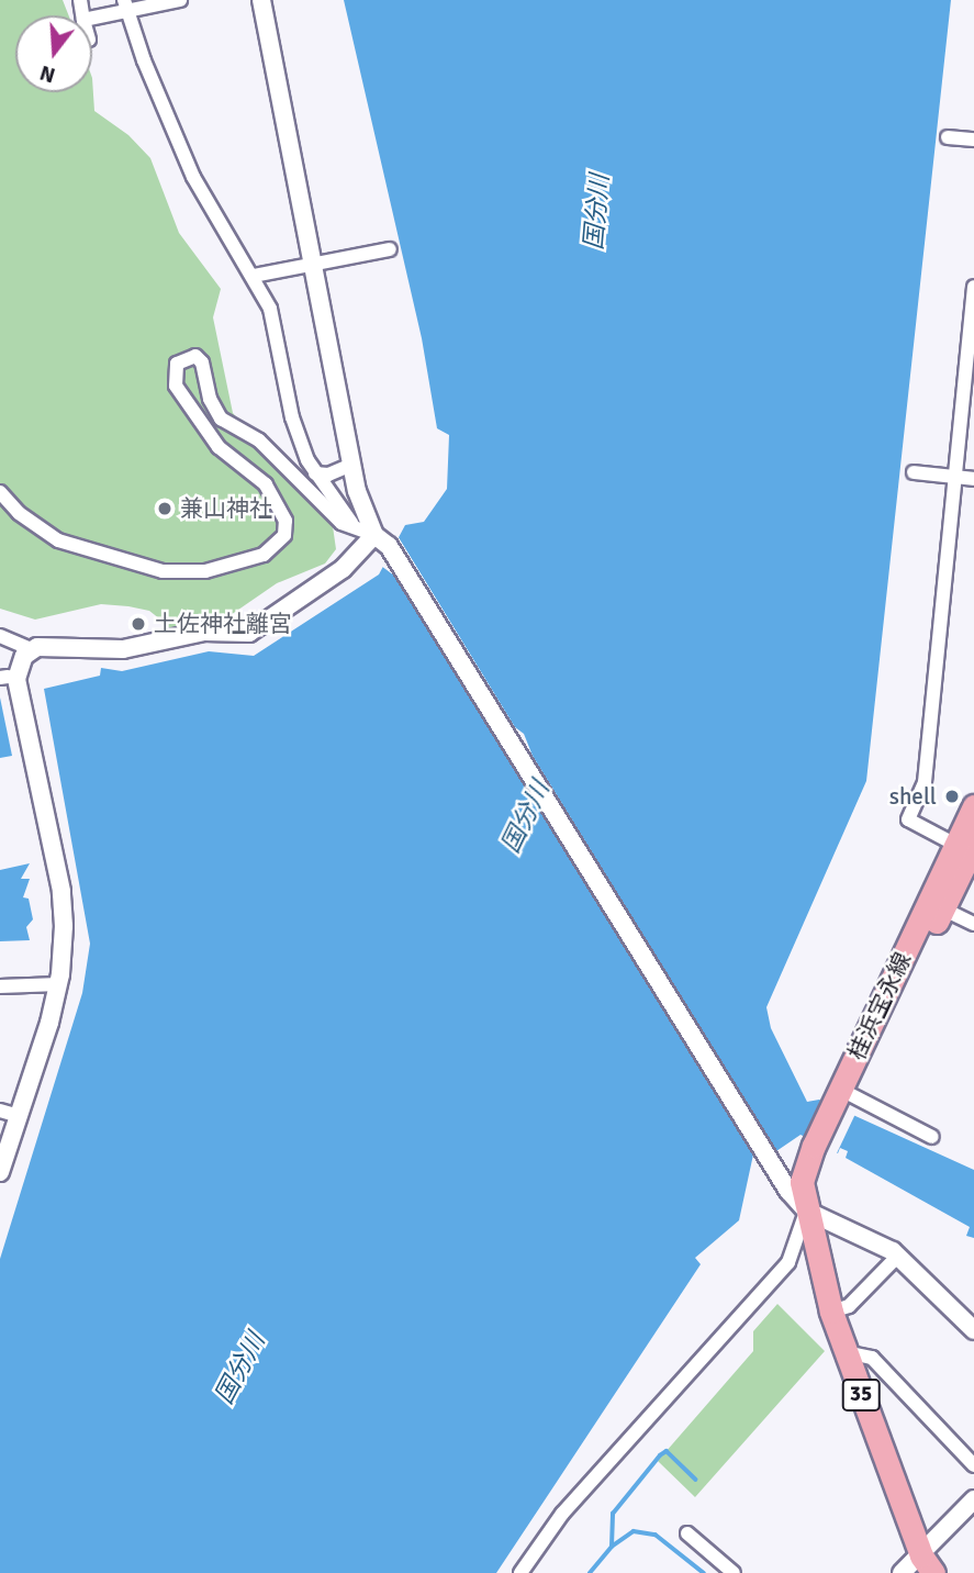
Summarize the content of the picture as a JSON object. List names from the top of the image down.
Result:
{
  "streets": {
    "main road": ["桂浜宝永線", "35"]
  },
  "crossings": [
    ["桂浜宝永線", "35"]
  ],
  "water": ["国分川"],
  "places": ["兼山神社", "土佐神社離宮", "shell"],
  "north": "bottom"
}
